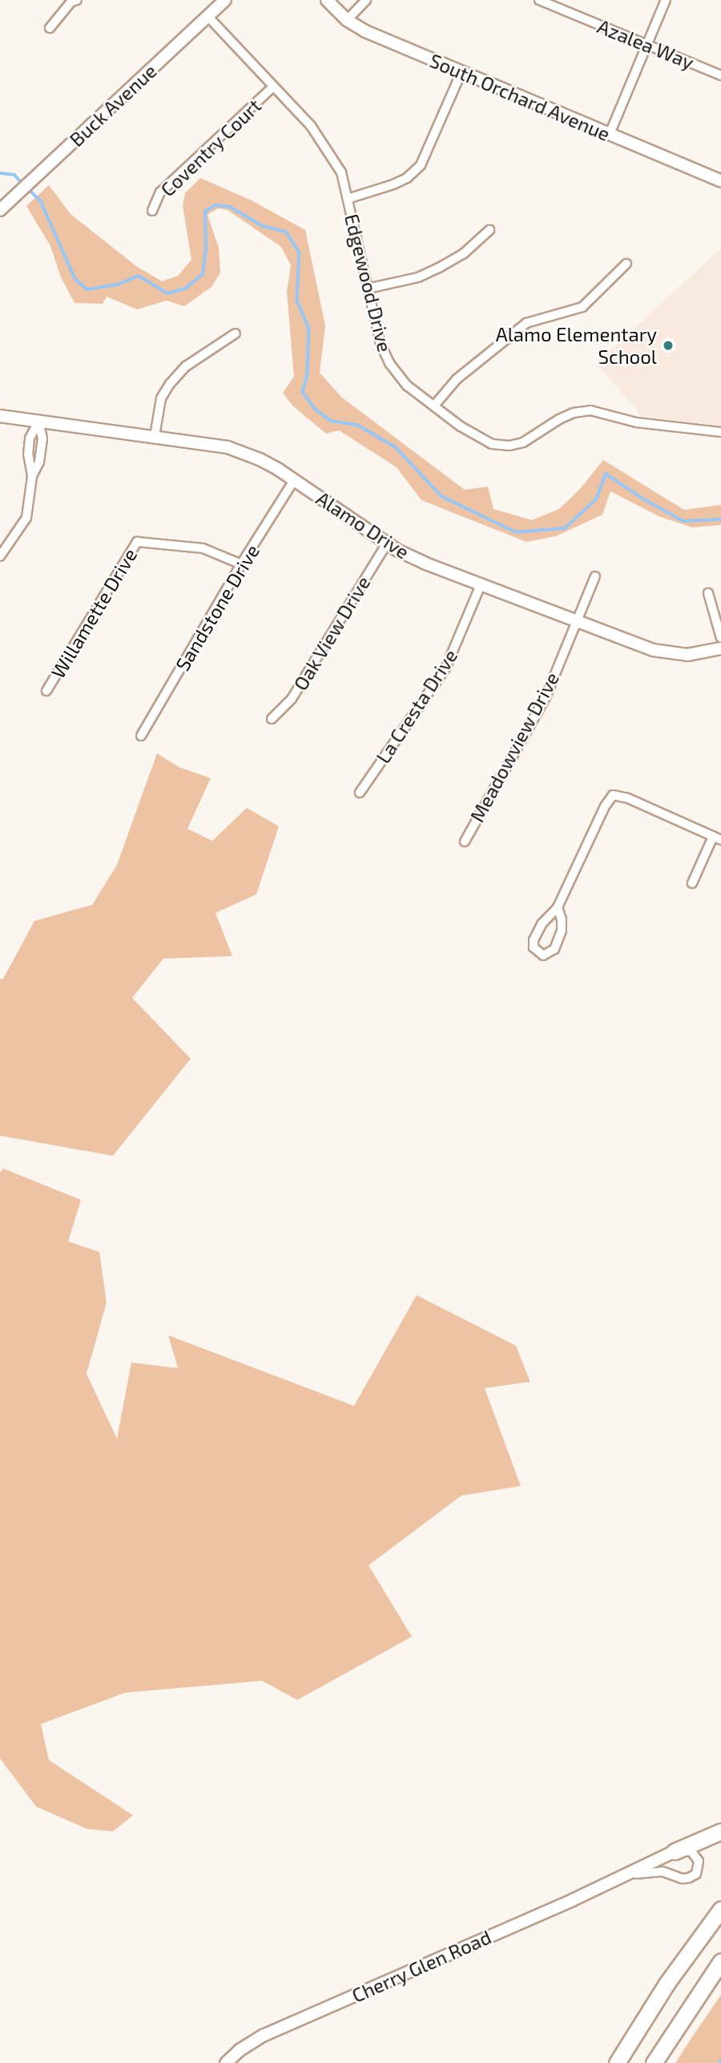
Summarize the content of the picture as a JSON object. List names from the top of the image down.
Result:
{
  "streets": {
    "street": [
      "Azalea Way",
      "South Orchard Avenue",
      "Buck Avenue",
      "Coventry Court",
      "Edgewood Drive",
      "Alamo Drive",
      "Sandstone Drive",
      "Willamette Drive",
      "Oak View Drive",
      "La Cresta Drive",
      "Meadowview Drive",
      "Cherry Glen Road"
    ]
  },
  "crossings": [
    ["Buck Avenue", "Edgewood Drive"],
    ["Coventry Court", "Edgewood Drive"],
    ["Alamo Drive", "Sandstone Drive"],
    ["Alamo Drive", "Oak View Drive"],
    ["Alamo Drive", "La Cresta Drive"],
    ["Alamo Drive", "Meadowview Drive"],
    ["Sandstone Drive", "Willamette Drive"]
  ],
  "places": ["Alamo Elementary School"]
}
